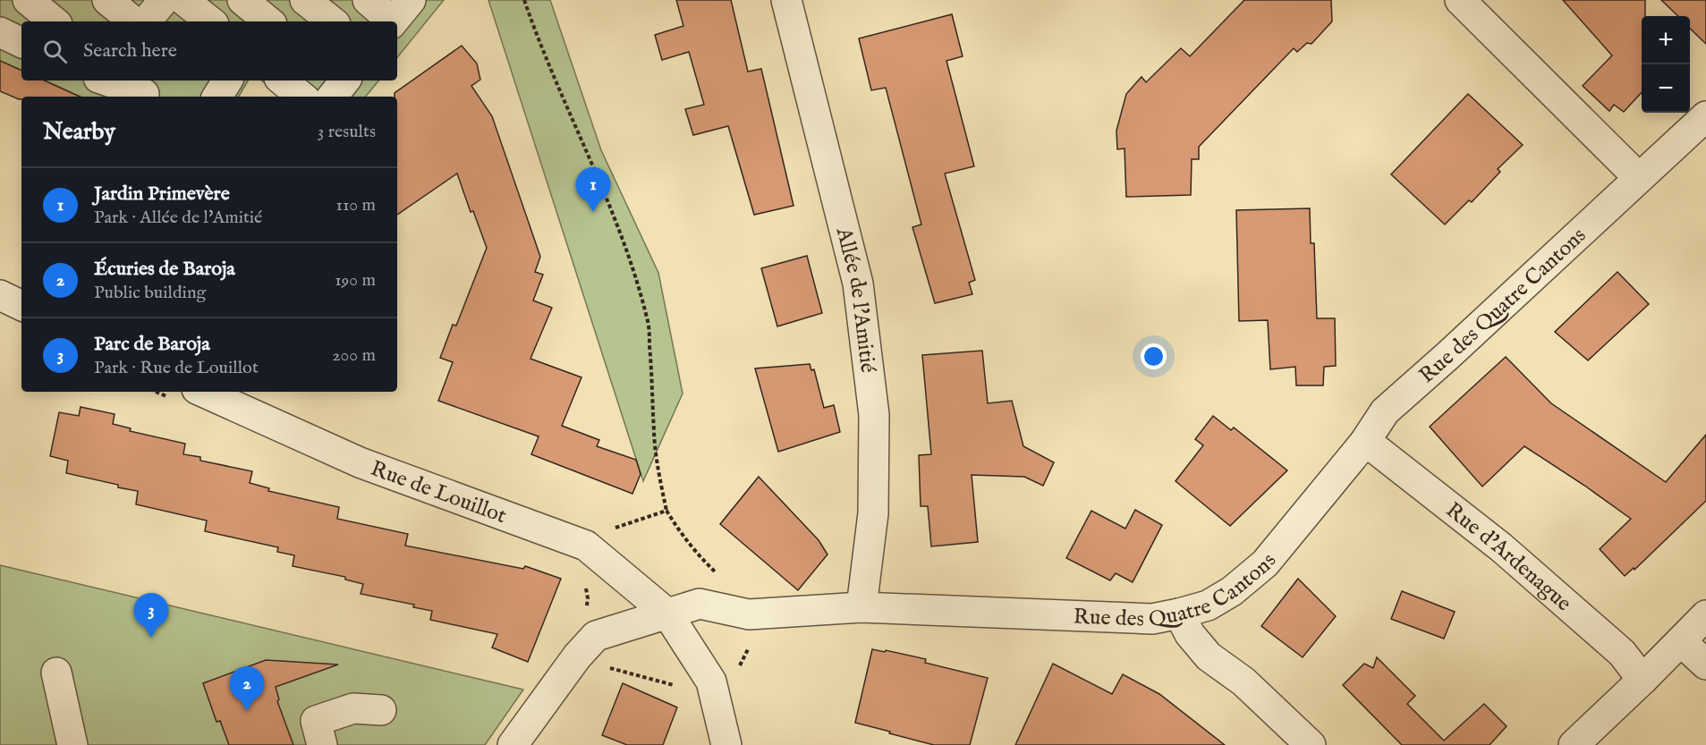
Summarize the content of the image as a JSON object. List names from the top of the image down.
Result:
{
  "streets": {
    "street": [
      "Allée de l'Amitié",
      "Rue des Quatre Cantons",
      "Rue de Louillot",
      "Rue d'Ardenague"
    ]
  },
  "crossings": [
    ["Allée de l'Amitié", "Rue des Quatre Cantons"],
    ["Rue des Quatre Cantons", "Rue de Louillot"],
    ["Rue des Quatre Cantons", "Rue d'Ardenague"]
  ],
  "page": {
    "map_buttons": ["+", "−"],
    "search": "Search here",
    "heading": ["Nearby", "3 results"],
    "list": [
      {
        "mark": "1",
        "name": "Jardin Primevère",
        "note": "Park · Allée de l'Amitié",
        "value": "110 m"
      },
      {
        "mark": "2",
        "name": "Écuries de Baroja",
        "note": "Public building",
        "value": "190 m"
      },
      {
        "mark": "3",
        "name": "Parc de Baroja",
        "note": "Park · Rue de Louillot",
        "value": "200 m"
      }
    ],
    "pins": ["1", "3", "2"]
  }
}
